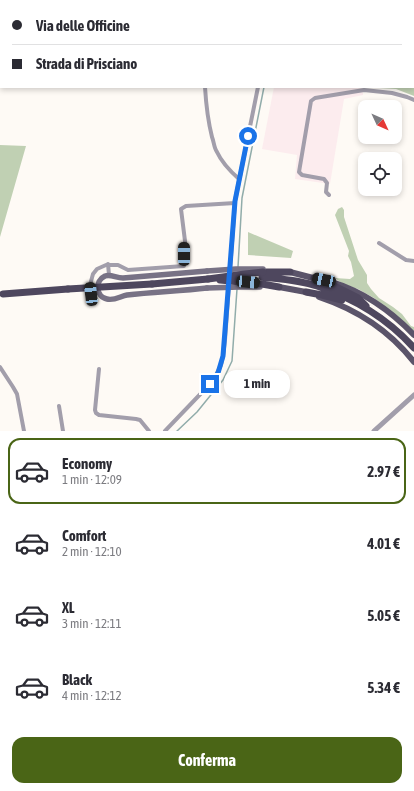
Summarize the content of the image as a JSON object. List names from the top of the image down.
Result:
{
  "north": "bottom right",
  "page": {
    "banner": ["Via delle Officine", "Strada di Prisciano"],
    "bubble": "1 min",
    "list": [
      {
        "name": "Economy",
        "note": "1 min · 12:09",
        "value": "2.97 €"
      },
      {
        "name": "Comfort",
        "note": "2 min · 12:10",
        "value": "4.01 €"
      },
      {
        "name": "XL",
        "note": "3 min · 12:11",
        "value": "5.05 €"
      },
      {
        "name": "Black",
        "note": "4 min · 12:12",
        "value": "5.34 €"
      }
    ],
    "buttons": "Conferma"
  }
}
